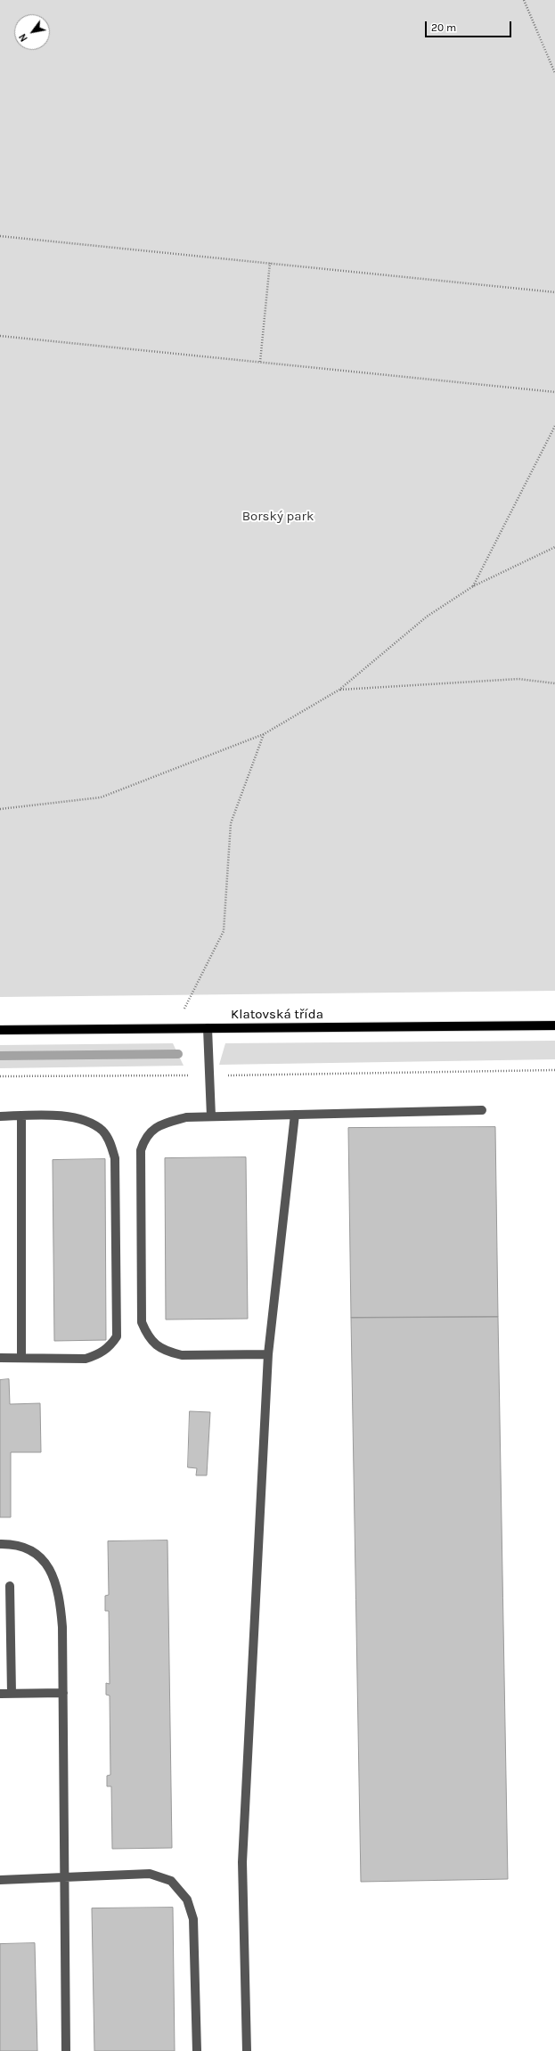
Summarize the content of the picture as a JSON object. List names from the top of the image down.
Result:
{
  "streets": {
    "main road": ["Klatovská třída"]
  },
  "parks": ["Borský park"],
  "scale_bar": "20 m",
  "north": "bottom left"
}
